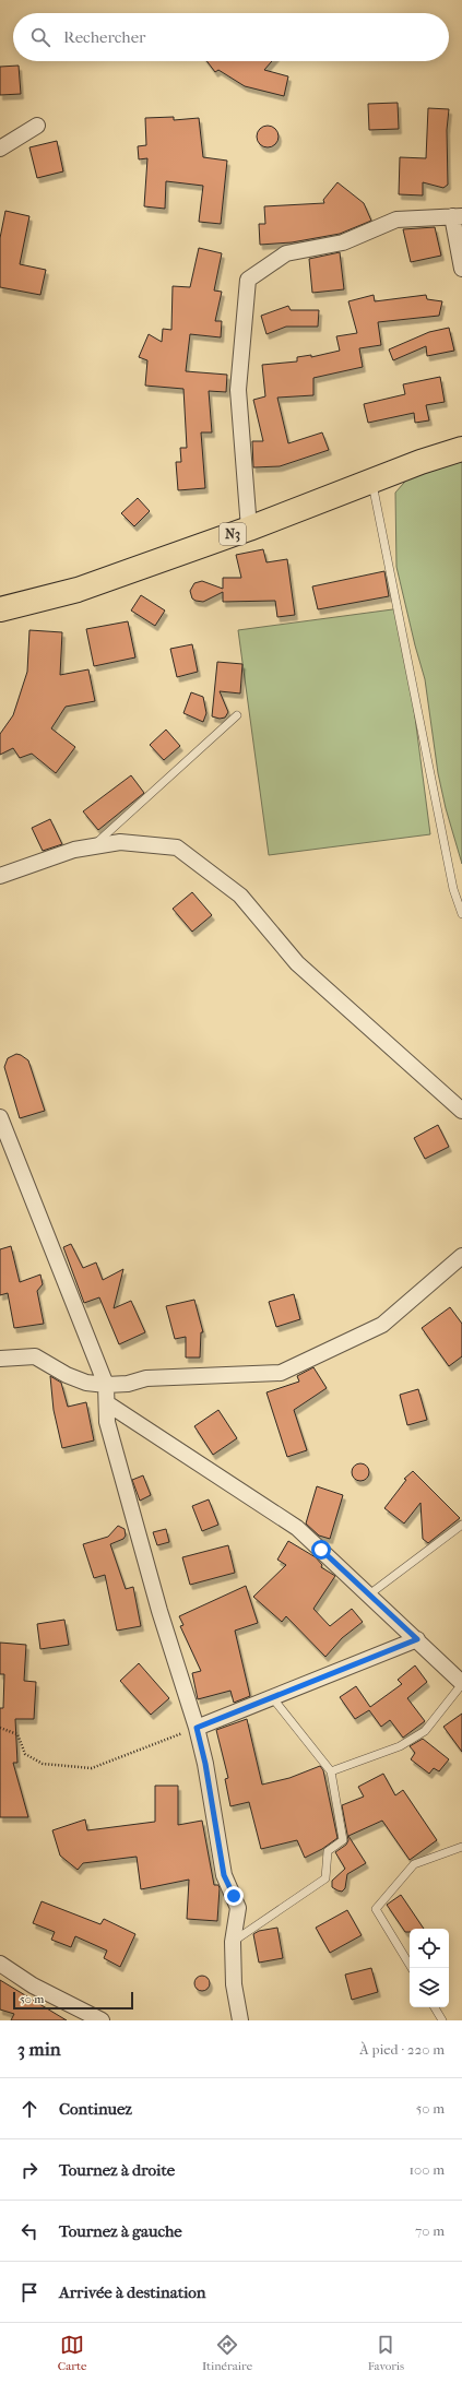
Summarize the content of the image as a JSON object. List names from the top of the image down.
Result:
{
  "streets": {
    "highway": ["N3"]
  },
  "scale_bar": "50 m",
  "page": {
    "search": "Rechercher",
    "scale": "50 m",
    "heading": ["3 min", "À pied · 220 m"],
    "list": [
      ["Continuez", "50 m"],
      ["Tournez à droite", "100 m"],
      ["Tournez à gauche", "70 m"],
      "Arrivée à destination"
    ],
    "nav": ["Carte", "Itinéraire", "Favoris"]
  }
}
